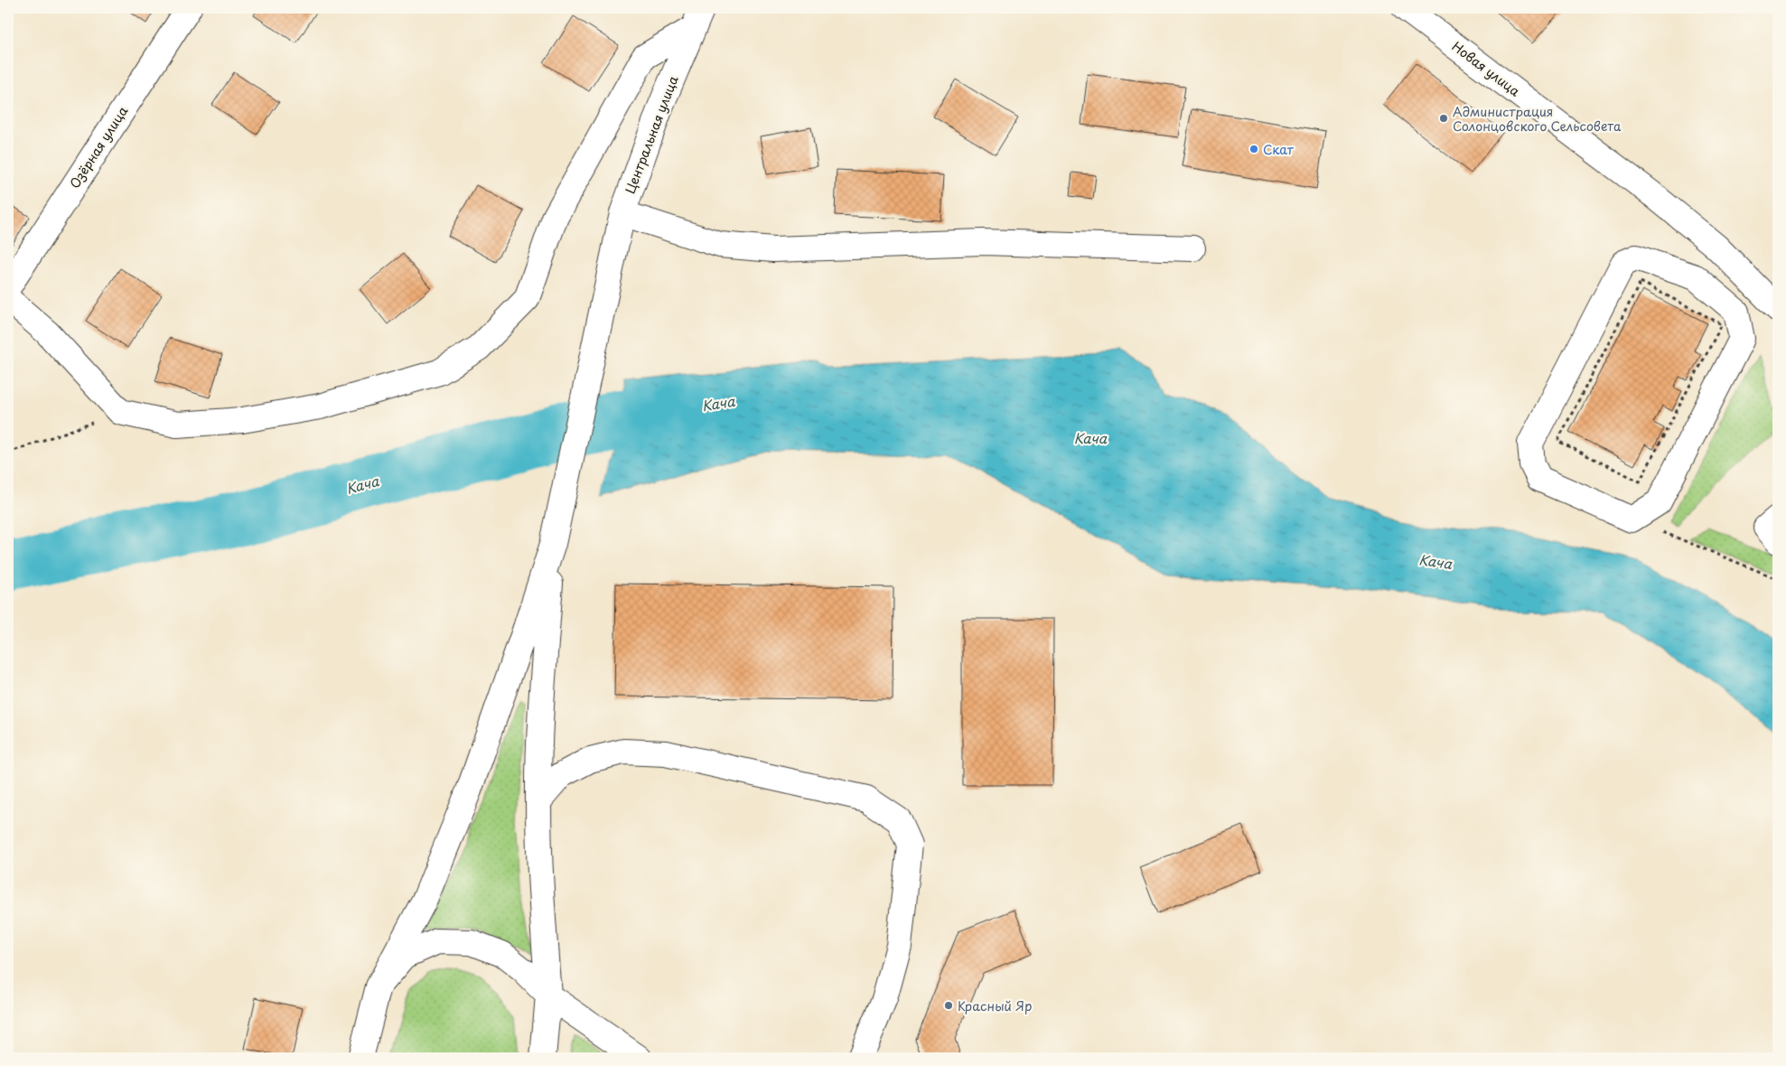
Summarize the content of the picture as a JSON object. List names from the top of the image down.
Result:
{
  "streets": {
    "street": ["Новая улица", "Центральная улица", "Озёрная улица"]
  },
  "water": ["Кача"],
  "places": ["Администрация Солонцовского Сельсовета", "Скат", "Красный Яр"]
}
